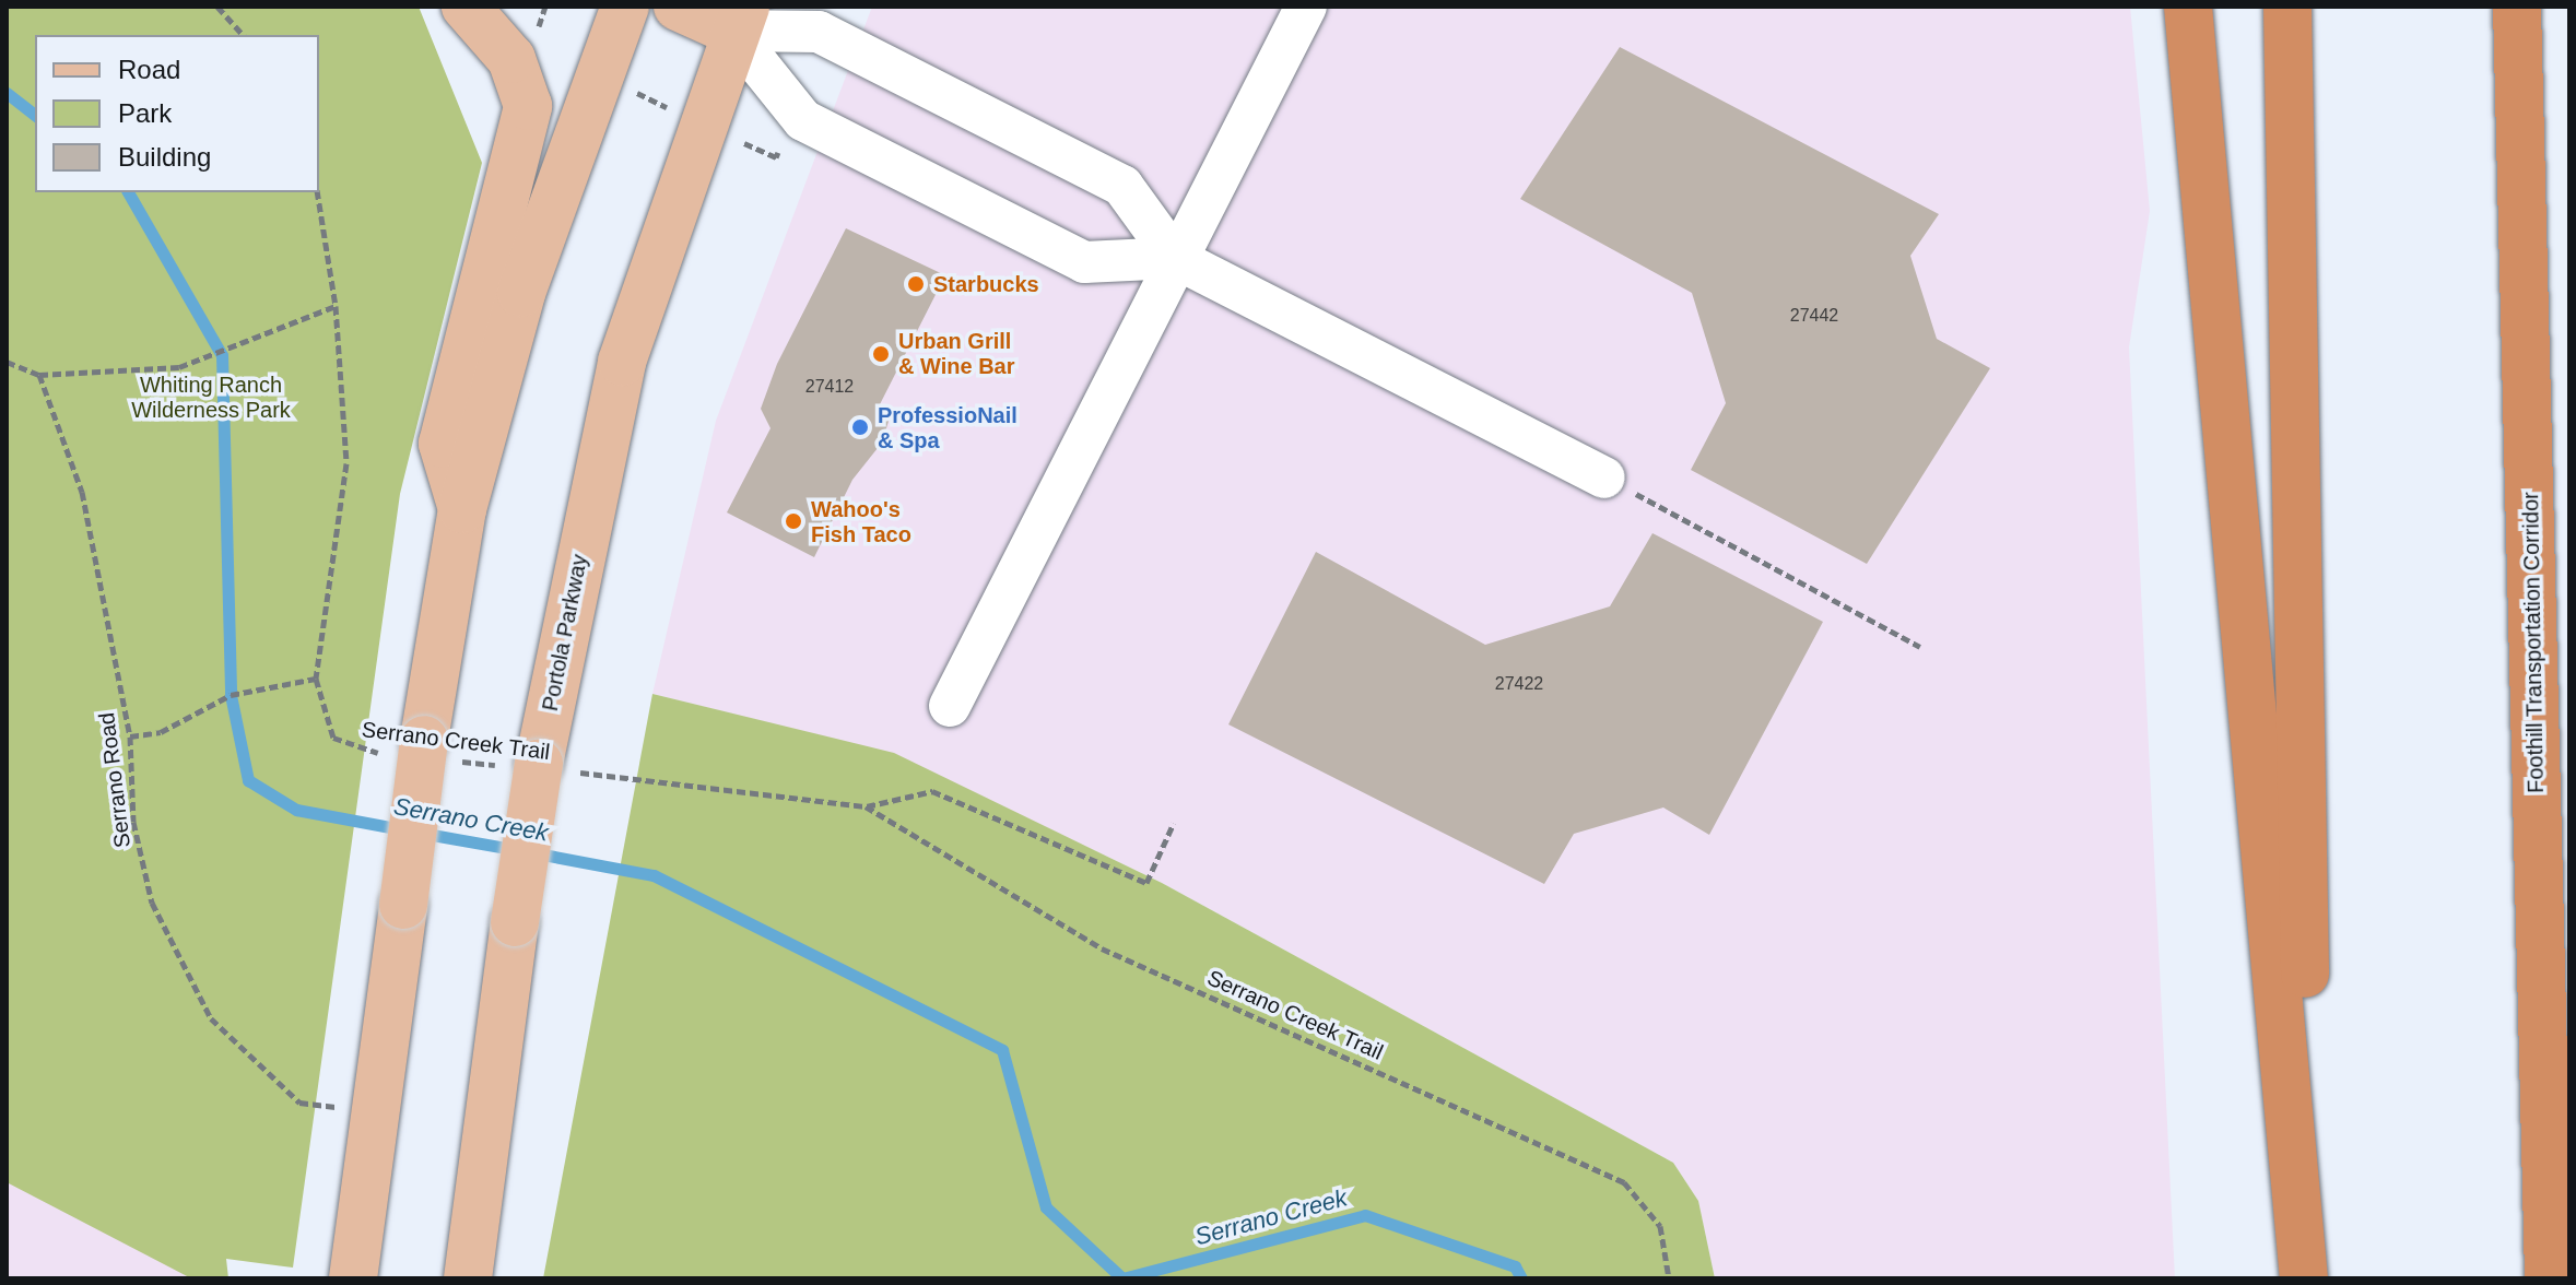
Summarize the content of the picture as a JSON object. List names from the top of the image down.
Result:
{
  "streets": {
    "highway": ["Foothill Transportation Corridor"],
    "main road": ["Portola Parkway"],
    "path": ["Serrano Creek Trail", "Serrano Road"]
  },
  "crossings": [
    ["Portola Parkway", "Serrano Creek Trail"]
  ],
  "water": ["Serrano Creek"],
  "parks": ["Whiting Ranch Wilderness Park"],
  "places": [
    "Starbucks",
    "Urban Grill & Wine Bar",
    "ProfessioNail & Spa",
    "Wahoo's Fish Taco"
  ],
  "house_numbers": ["27442", "27412", "27422"],
  "legend": ["Road", "Park", "Building"]
}
